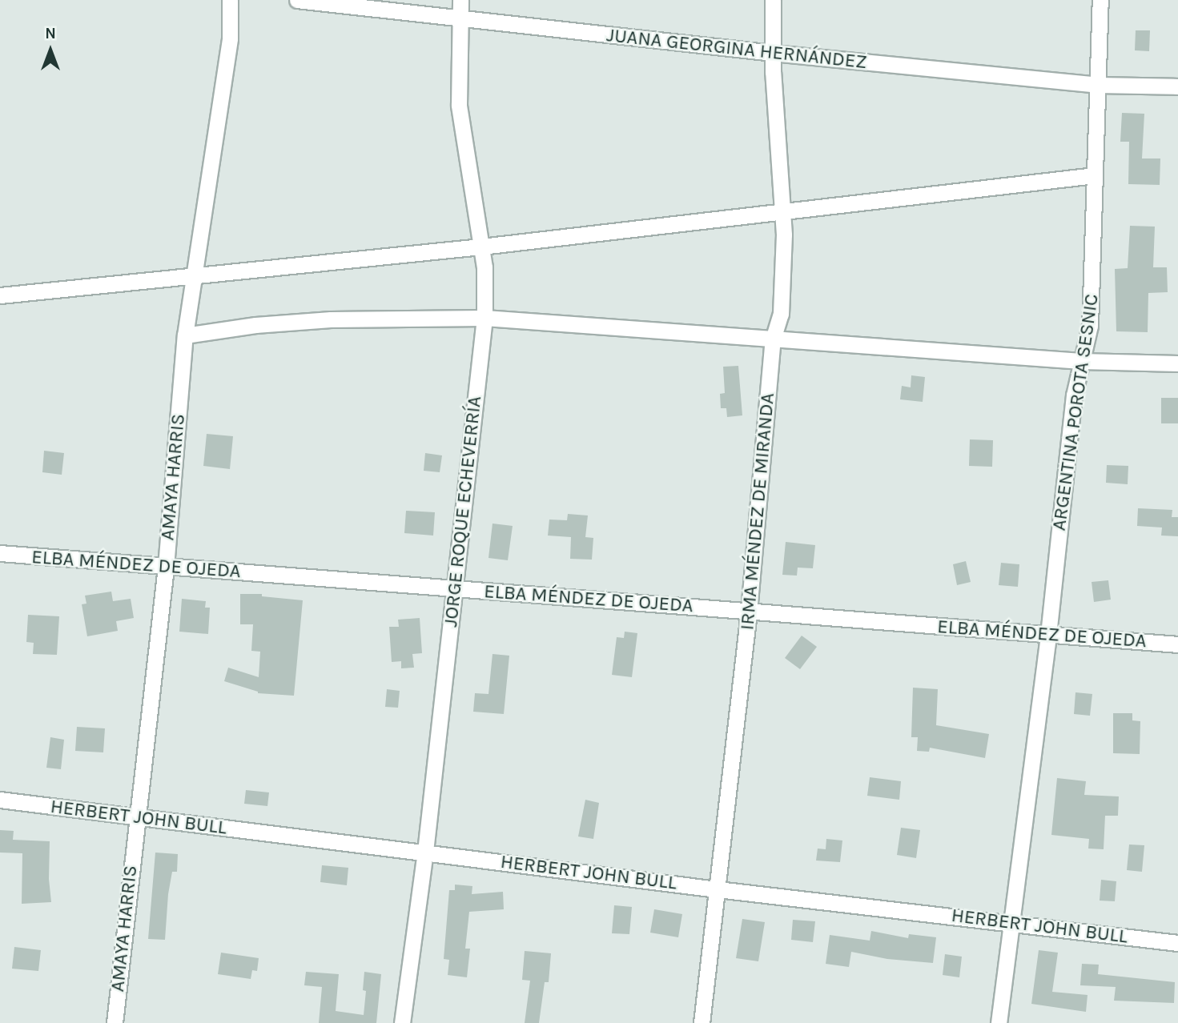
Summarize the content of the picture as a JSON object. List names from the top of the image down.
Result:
{
  "streets": {
    "street": [
      "JUANA GEORGINA HERNÁNDEZ",
      "ARGENTINA POROTA SESNIC",
      "AMAYA HARRIS",
      "JORGE ROQUE ECHEVERRÍA",
      "IRMA MÉNDEZ DE MIRANDA",
      "ELBA MÉNDEZ DE OJEDA",
      "HERBERT JOHN BULL"
    ]
  },
  "crossings": [
    ["JUANA GEORGINA HERNÁNDEZ", "ARGENTINA POROTA SESNIC"],
    ["JUANA GEORGINA HERNÁNDEZ", "JORGE ROQUE ECHEVERRÍA"],
    ["JUANA GEORGINA HERNÁNDEZ", "IRMA MÉNDEZ DE MIRANDA"],
    ["ARGENTINA POROTA SESNIC", "ELBA MÉNDEZ DE OJEDA"],
    ["ARGENTINA POROTA SESNIC", "HERBERT JOHN BULL"],
    ["AMAYA HARRIS", "ELBA MÉNDEZ DE OJEDA"],
    ["AMAYA HARRIS", "HERBERT JOHN BULL"],
    ["JORGE ROQUE ECHEVERRÍA", "ELBA MÉNDEZ DE OJEDA"],
    ["JORGE ROQUE ECHEVERRÍA", "HERBERT JOHN BULL"],
    ["IRMA MÉNDEZ DE MIRANDA", "ELBA MÉNDEZ DE OJEDA"],
    ["IRMA MÉNDEZ DE MIRANDA", "HERBERT JOHN BULL"]
  ],
  "north": "top"
}
